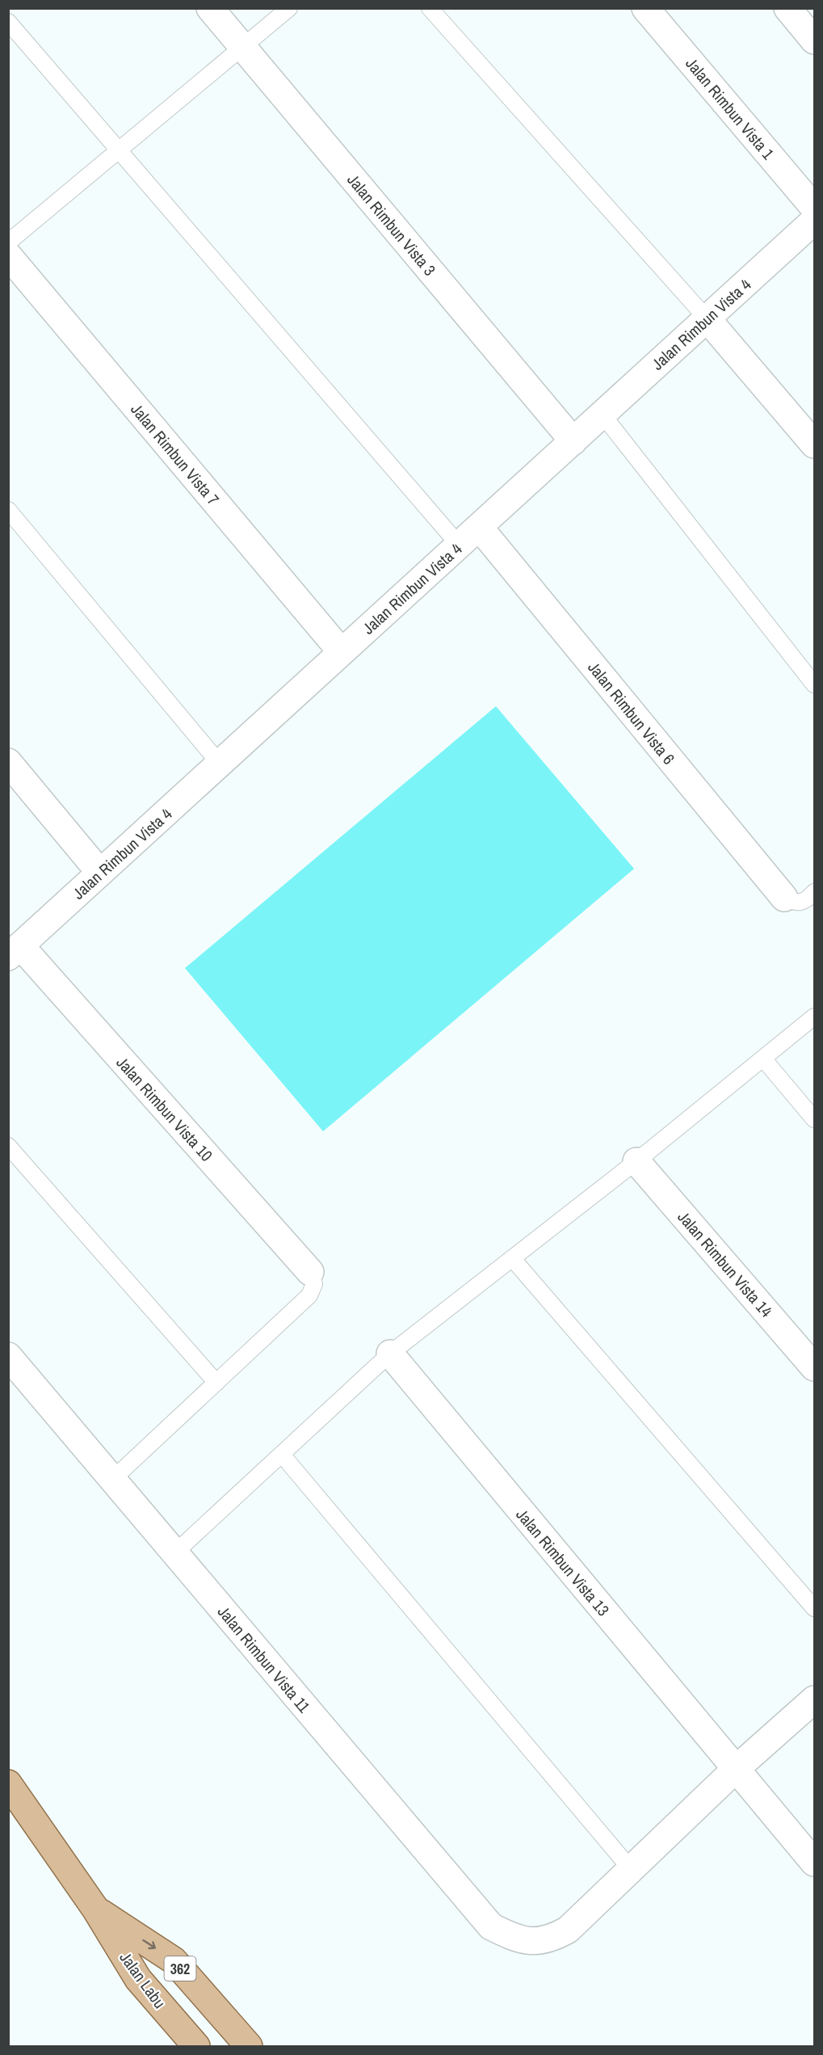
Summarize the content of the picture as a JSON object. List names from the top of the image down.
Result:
{
  "streets": {
    "main road": ["362", "Jalan Labu"],
    "street": [
      "Jalan Rimbun Vista 1",
      "Jalan Rimbun Vista 3",
      "Jalan Rimbun Vista 4",
      "Jalan Rimbun Vista 7",
      "Jalan Rimbun Vista 6",
      "Jalan Rimbun Vista 10",
      "Jalan Rimbun Vista 14",
      "Jalan Rimbun Vista 13",
      "Jalan Rimbun Vista 11"
    ]
  },
  "crossings": [
    ["Jalan Rimbun Vista 3", "Jalan Rimbun Vista 4"],
    ["Jalan Rimbun Vista 4", "Jalan Rimbun Vista 7"],
    ["Jalan Rimbun Vista 4", "Jalan Rimbun Vista 6"],
    ["Jalan Rimbun Vista 4", "Jalan Rimbun Vista 10"]
  ]
}
